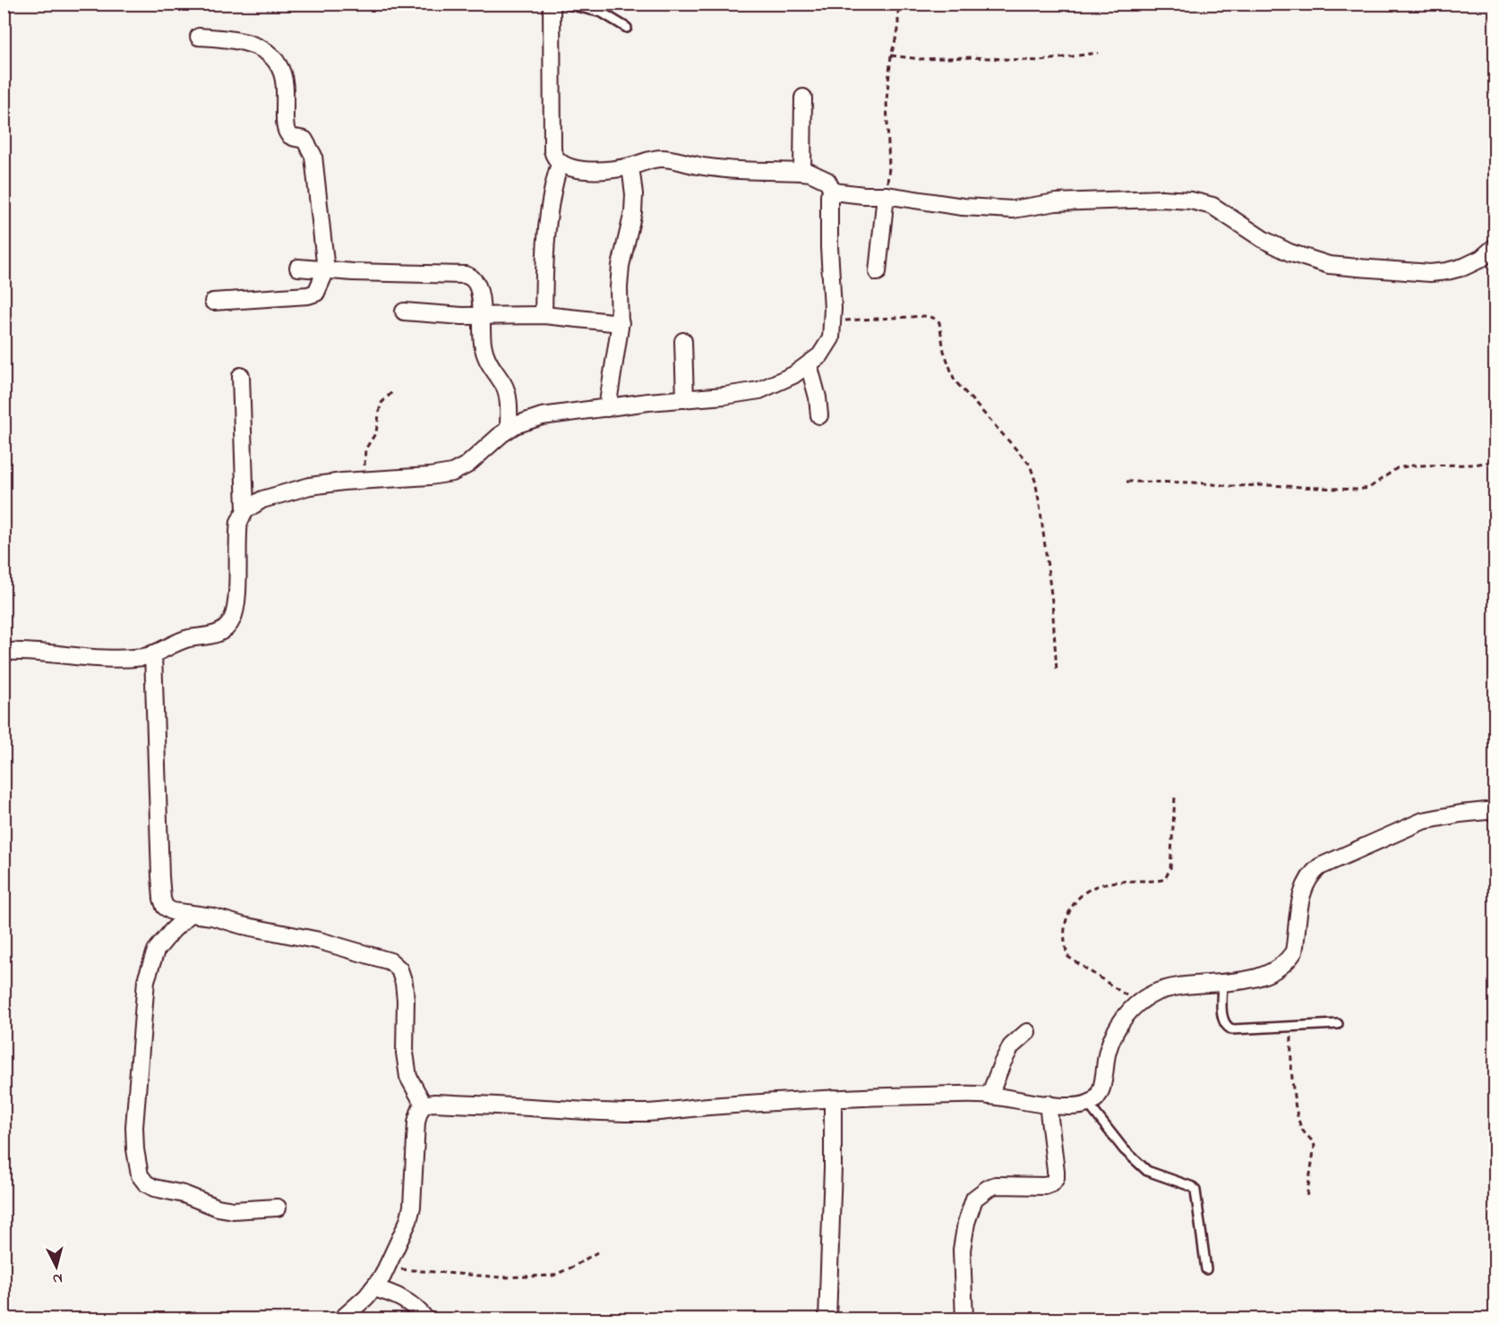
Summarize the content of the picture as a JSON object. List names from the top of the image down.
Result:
{
  "north": "bottom"
}
